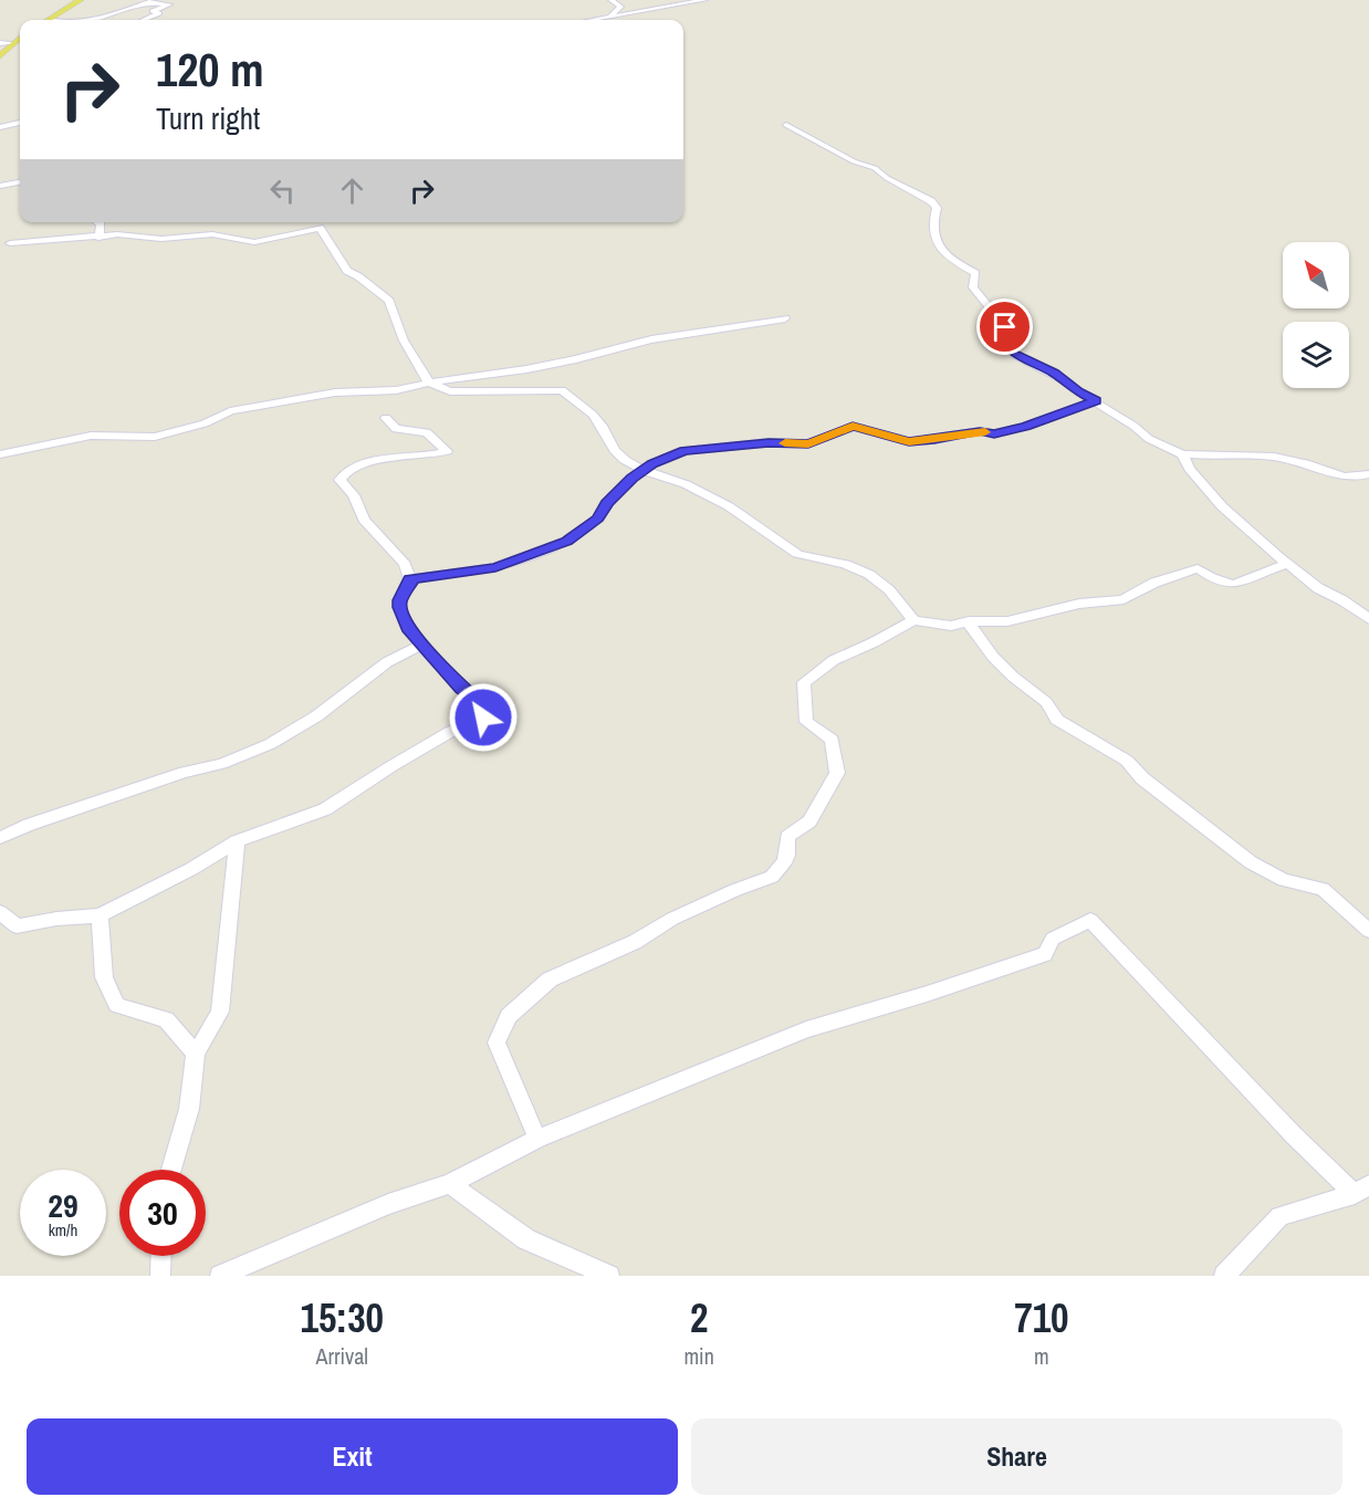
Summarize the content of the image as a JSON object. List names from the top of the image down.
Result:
{
  "north": "top left",
  "page": {
    "turn": ["120 m", "Turn right"],
    "speed": "29 km/h",
    "limit": "30",
    "eta": [
      "15:30",
      "Arrival",
      "2",
      "min",
      "710",
      "m"
    ],
    "buttons": ["Exit", "Share"]
  }
}
